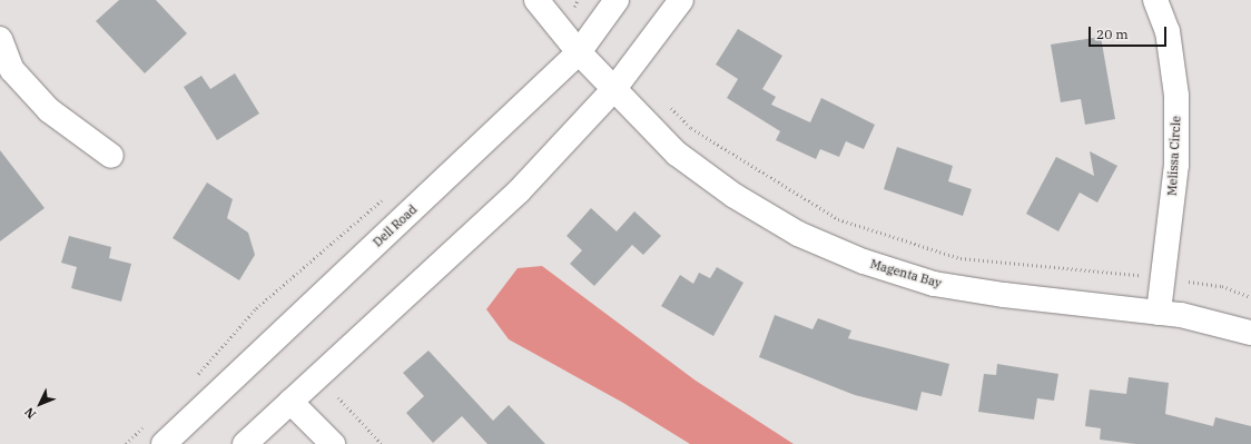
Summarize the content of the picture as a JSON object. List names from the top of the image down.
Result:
{
  "streets": {
    "street": ["Melissa Circle", "Dell Road", "Magenta Bay"]
  },
  "crossings": [
    ["Melissa Circle", "Magenta Bay"],
    ["Dell Road", "Magenta Bay"]
  ],
  "scale_bar": "20 m",
  "north": "bottom left"
}
